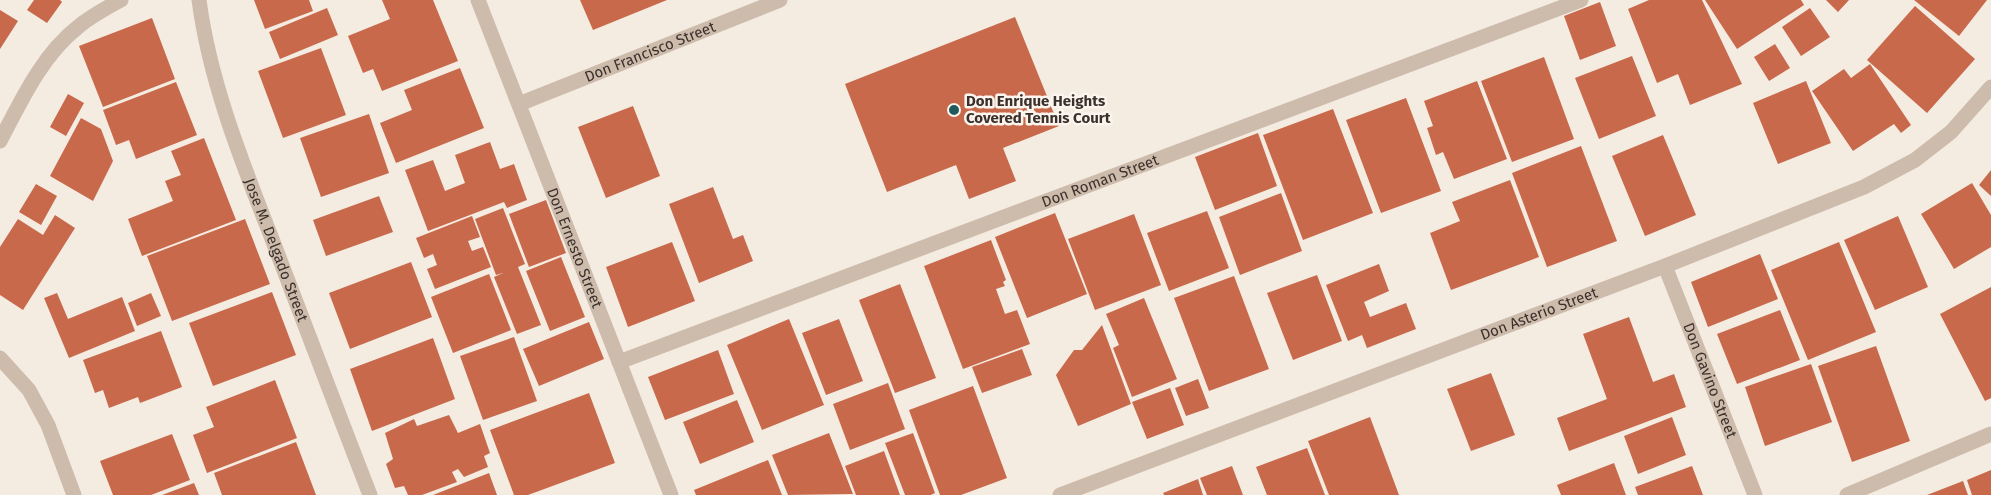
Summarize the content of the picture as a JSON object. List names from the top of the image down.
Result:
{
  "streets": {
    "street": [
      "Don Francisco Street",
      "Don Roman Street",
      "Don Ernesto Street",
      "Jose M. Delgado Street",
      "Don Asterio Street",
      "Don Gavino Street"
    ]
  },
  "crossings": [
    ["Don Francisco Street", "Don Ernesto Street"],
    ["Don Roman Street", "Don Ernesto Street"],
    ["Don Asterio Street", "Don Gavino Street"]
  ],
  "places": ["Don Enrique Heights Covered Tennis Court"]
}
